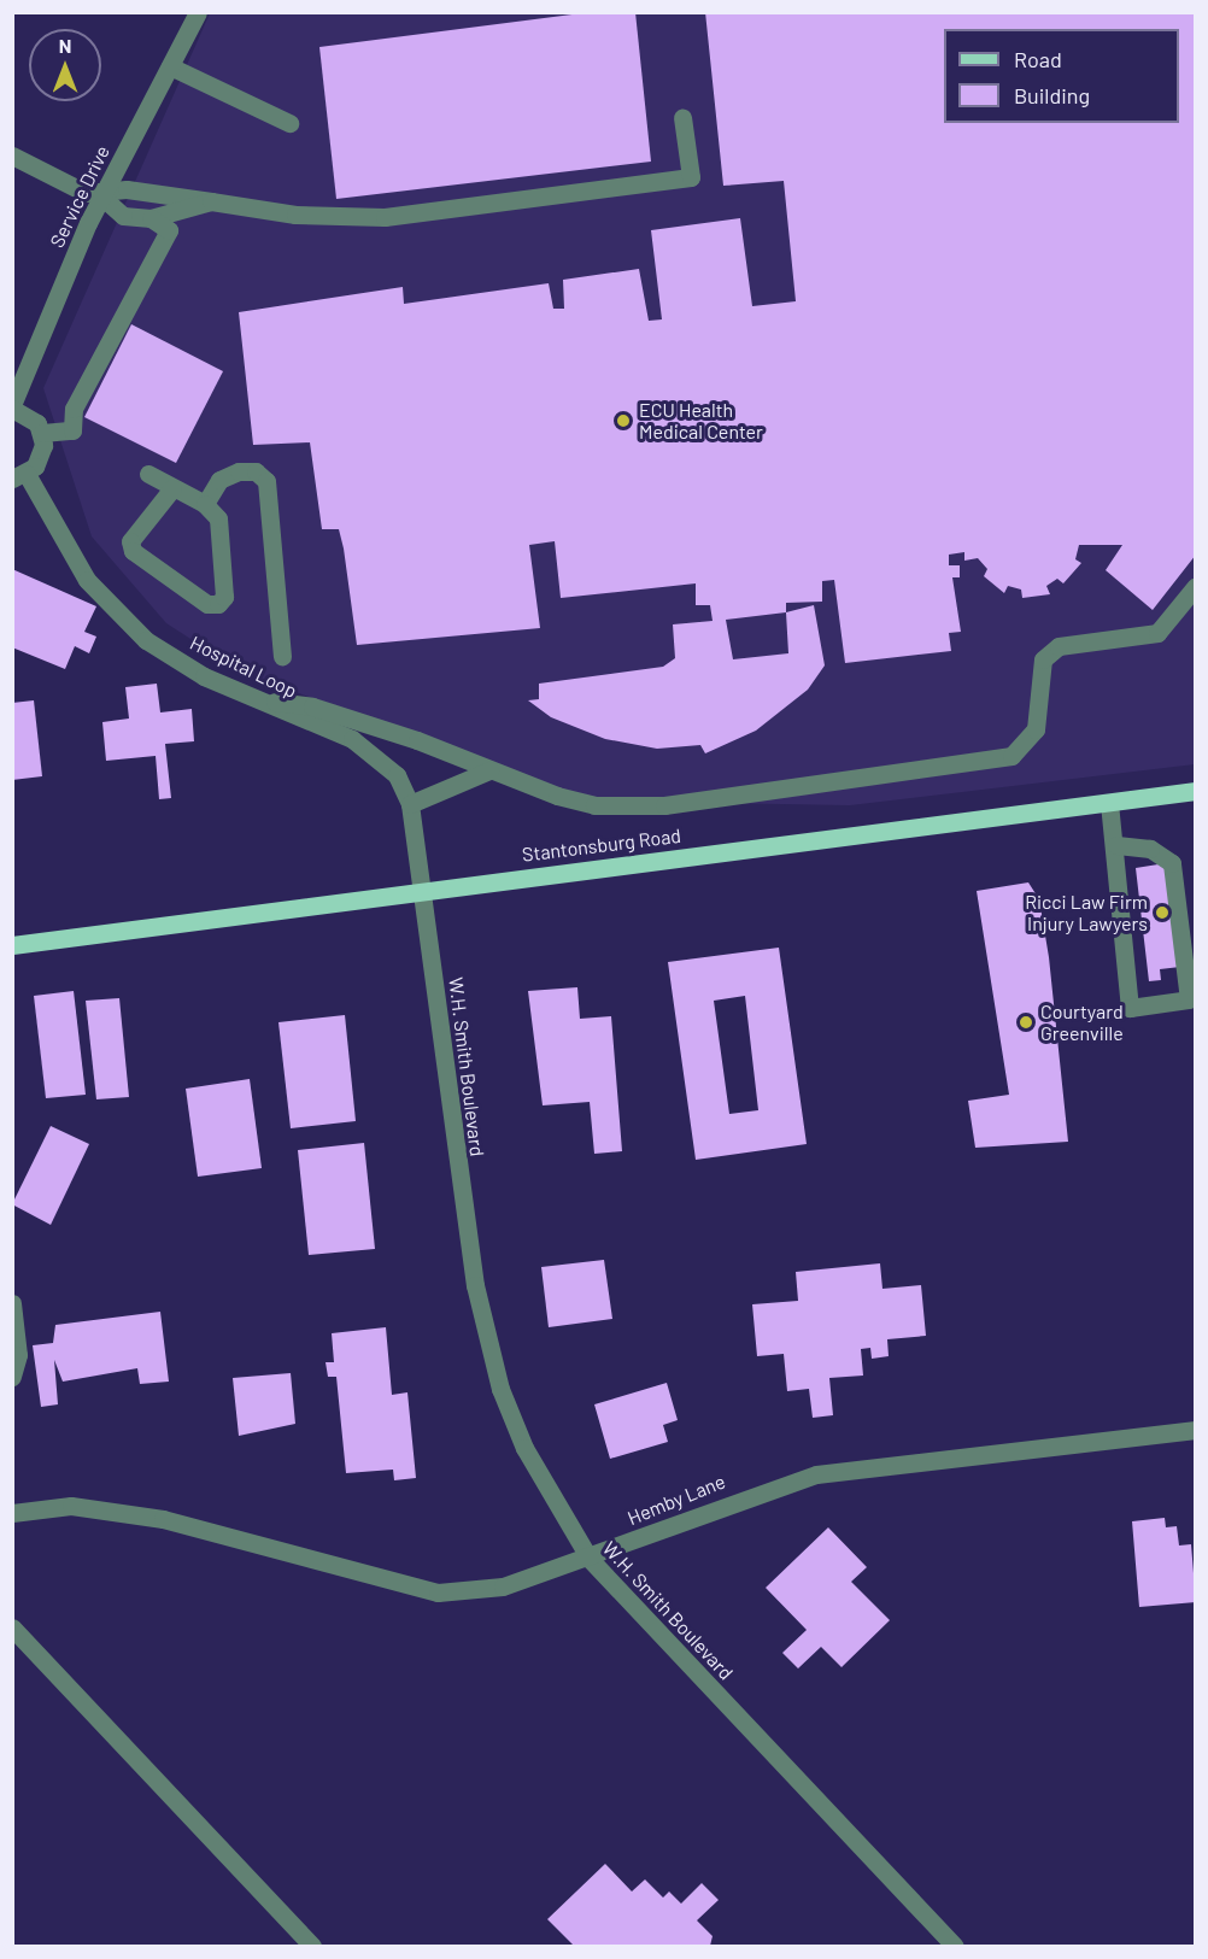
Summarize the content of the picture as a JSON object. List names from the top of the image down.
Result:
{
  "streets": {
    "main road": ["Stantonsburg Road"],
    "street": [
      "Service Drive",
      "Hospital Loop",
      "W.H. Smith Boulevard",
      "Hemby Lane"
    ]
  },
  "crossings": [
    ["Hospital Loop", "Stantonsburg Road"],
    ["Hospital Loop", "W.H. Smith Boulevard"],
    ["Stantonsburg Road", "W.H. Smith Boulevard"],
    ["W.H. Smith Boulevard", "Hemby Lane"]
  ],
  "places": ["ECU Health Medical Center", "Ricci Law Firm Injury Lawyers", "Courtyard Greenville"],
  "legend": ["Road", "Building"],
  "north": "top"
}
